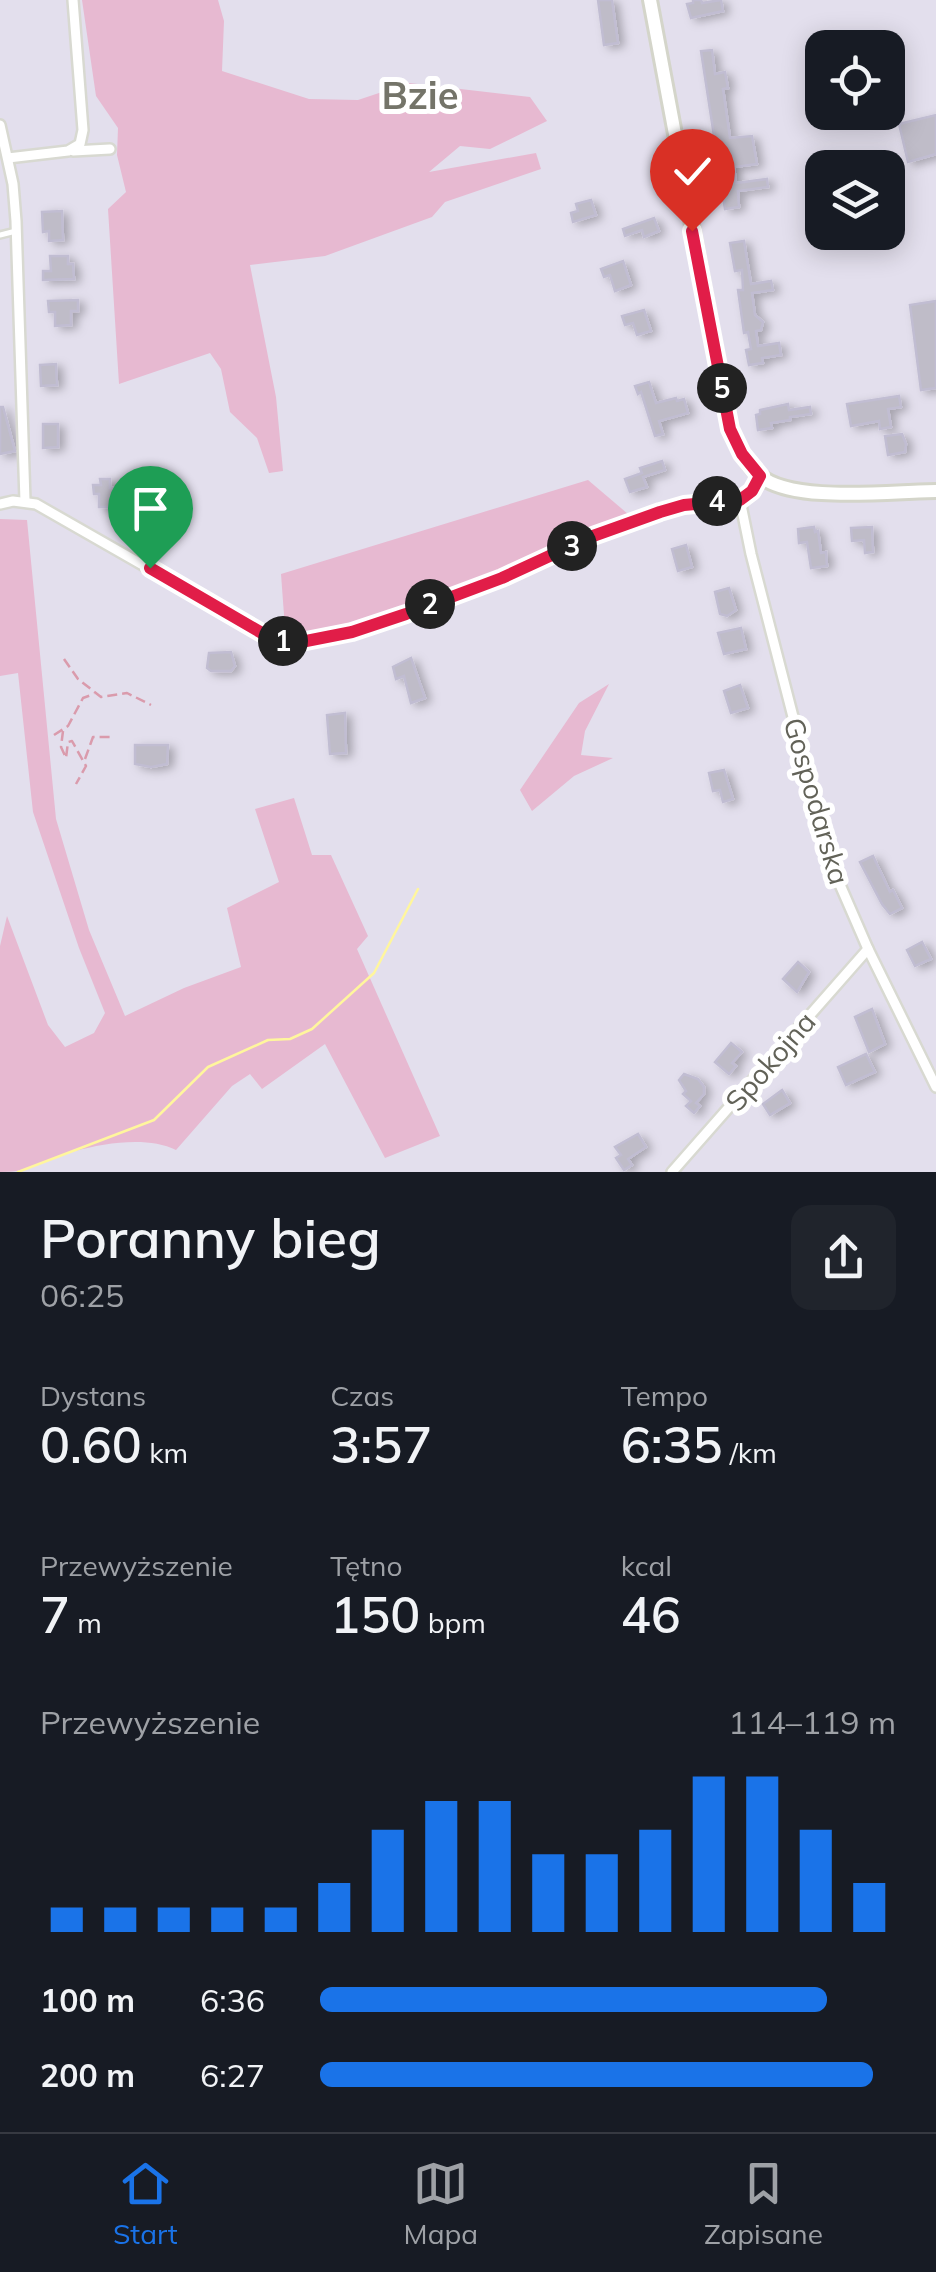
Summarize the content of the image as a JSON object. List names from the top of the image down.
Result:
{
  "streets": {
    "street": ["Gospodarska", "Spokojna"]
  },
  "crossings": [
    ["Gospodarska", "Spokojna"]
  ],
  "districts": ["Bzie"],
  "page": {
    "pins": [
      "5",
      "4",
      "3",
      "2",
      "1"
    ],
    "heading": ["Poranny bieg", "06:25"],
    "stats": [
      ["Dystans", "0.60 km"],
      ["Czas", "3:57"],
      ["Tempo", "6:35 /km"],
      ["Przewyższenie", "7 m"],
      ["Tętno", "150 bpm"],
      ["kcal", "46"]
    ],
    "chart": ["Przewyższenie", "114–119 m"],
    "list": [
      {
        "name": "100 m",
        "note": "6:36"
      },
      {
        "name": "200 m",
        "note": "6:27"
      }
    ],
    "tabs": ["Start", "Mapa", "Zapisane"]
  }
}
